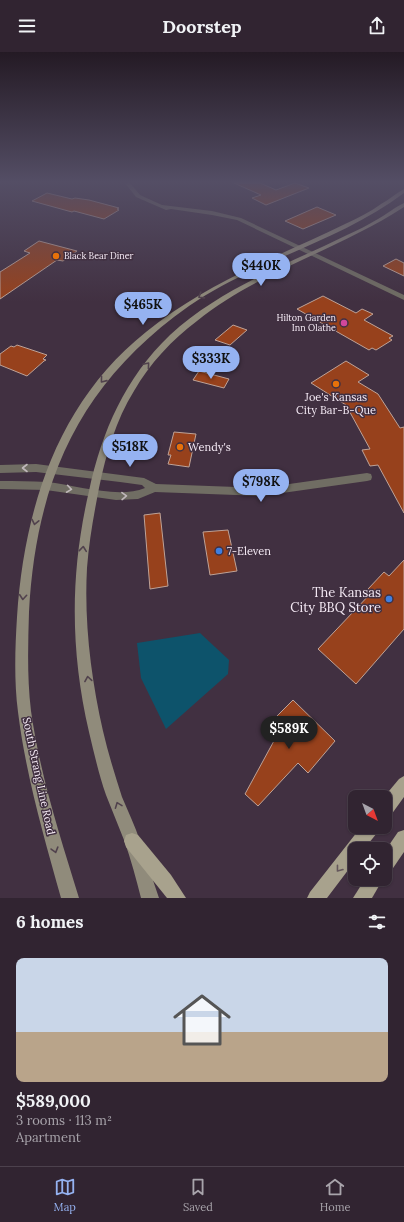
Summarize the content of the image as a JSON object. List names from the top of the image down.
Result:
{
  "streets": {
    "main road": ["South Strang Line Road"]
  },
  "one_way": ["South Strang Line Road"],
  "places": [
    "Black Bear Diner",
    "Hilton Garden Inn Olathe",
    "Joe's Kansas City Bar-B-Que",
    "Wendy's",
    "7-Eleven",
    "The Kansas City BBQ Store"
  ],
  "north": "bottom right",
  "page": {
    "header": "Doorstep",
    "price": [
      "$440K",
      "$465K",
      "$333K",
      "$518K",
      "$798K",
      "$589K"
    ],
    "heading": "6 homes",
    "list": [
      {
        "name": "$589,000",
        "note": "3 rooms · 113 m² · Apartment"
      }
    ],
    "tabs": ["Map", "Saved", "Home"]
  }
}
